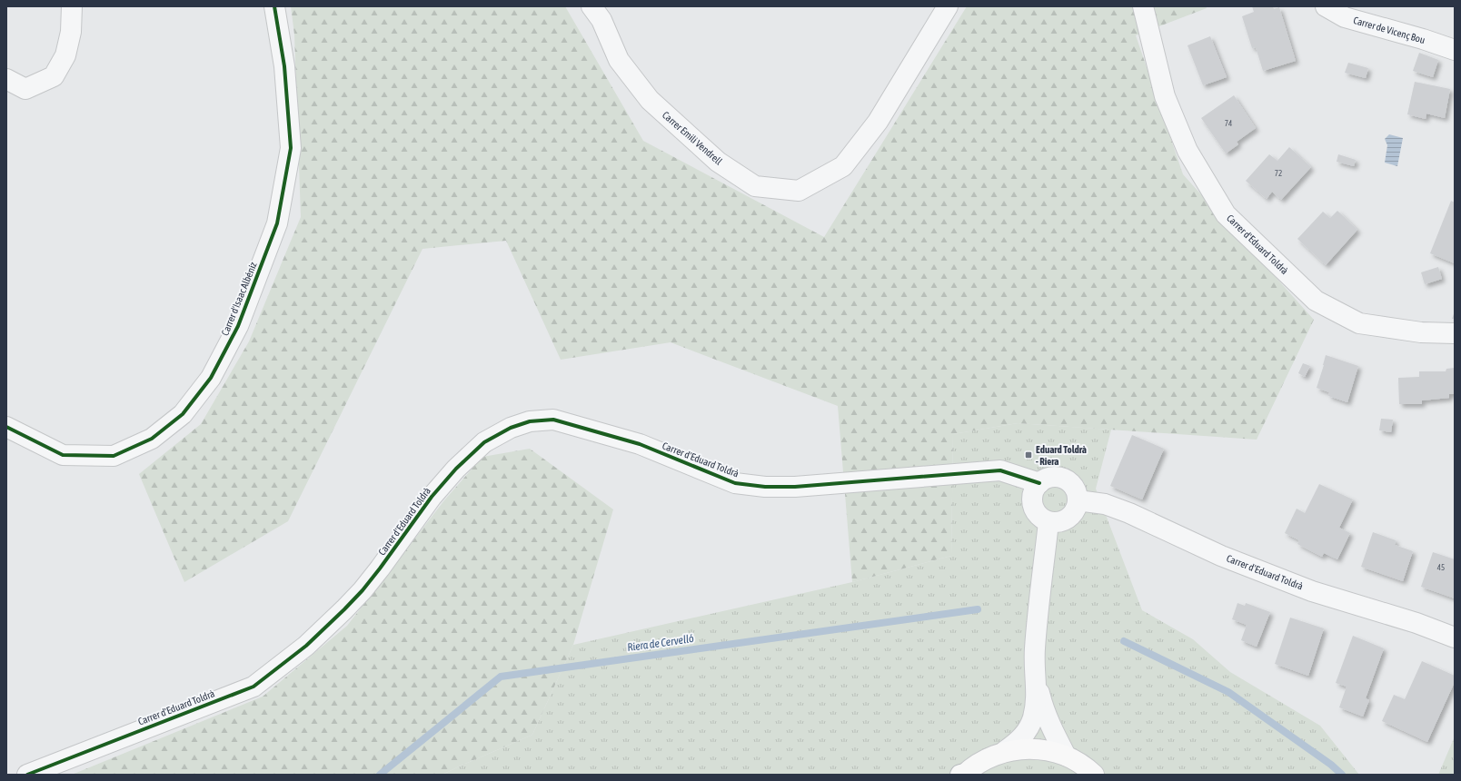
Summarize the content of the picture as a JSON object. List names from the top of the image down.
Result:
{
  "streets": {
    "street": [
      "Carrer de Vicenç Bou",
      "Carrer Emili Vendrell",
      "Carrer d'Eduard Toldrà",
      "Carrer d'Isaac Albéniz"
    ]
  },
  "water": ["Riera de Cervelló"],
  "places": {
    "transit": ["Eduard Toldrà - Riera"]
  },
  "house_numbers": ["74", "72", "45"]
}
